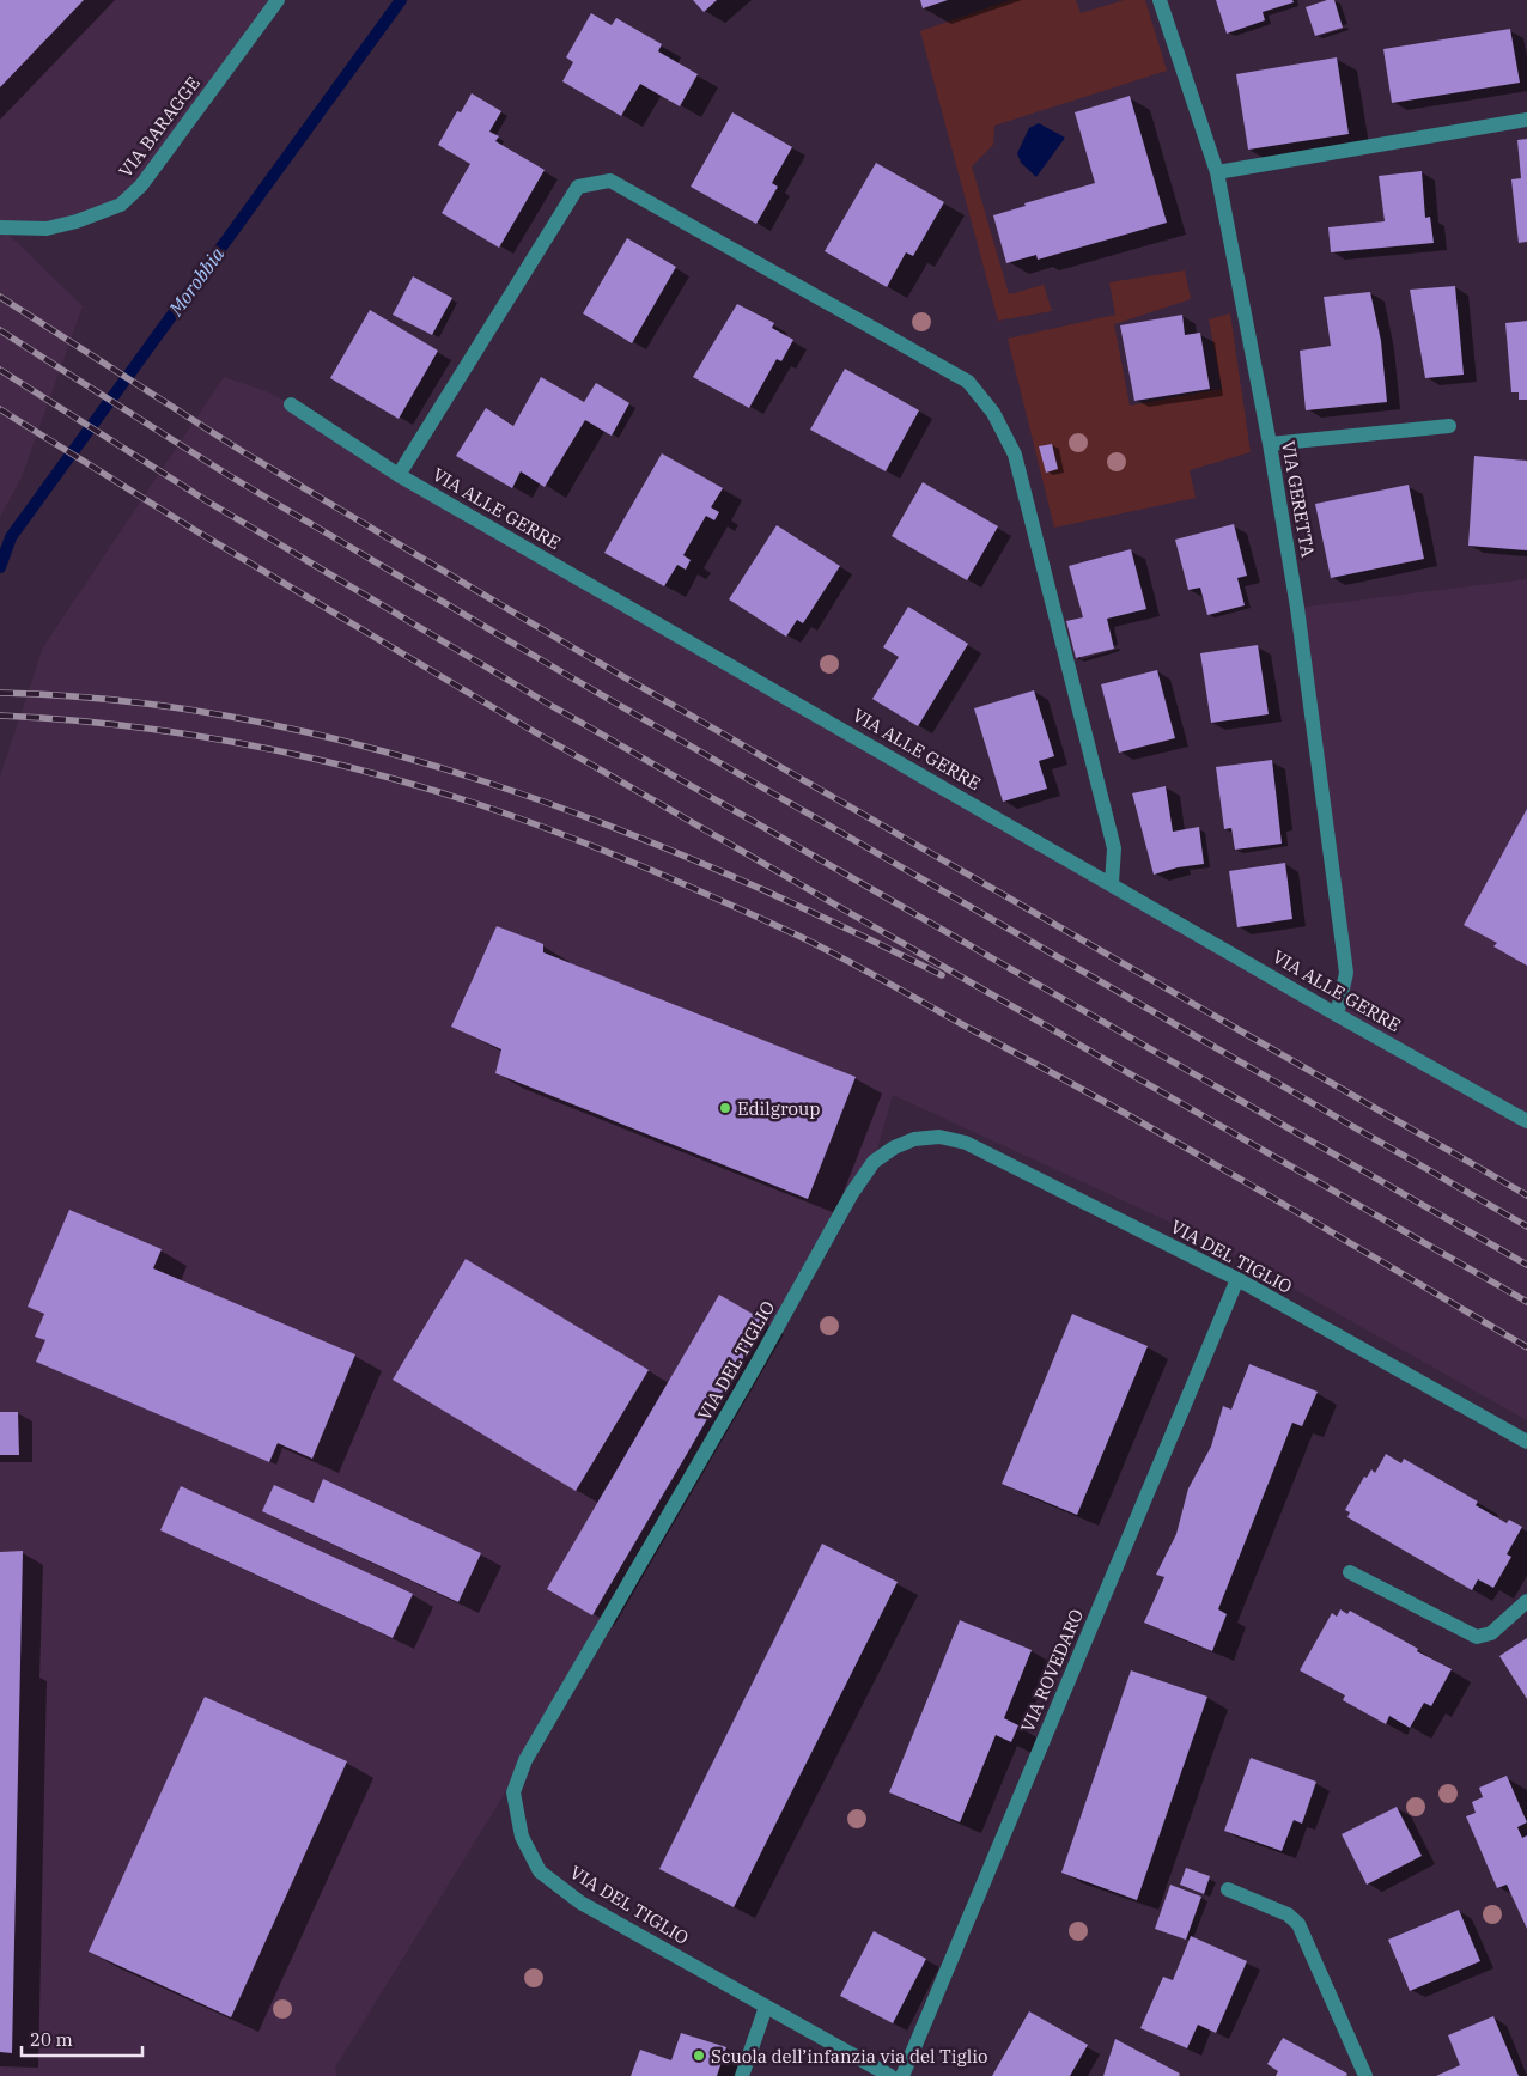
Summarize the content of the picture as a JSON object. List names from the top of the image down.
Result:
{
  "streets": {
    "street": [
      "VIA BARAGGE",
      "VIA GERETTA",
      "VIA ALLE GERRE",
      "VIA DEL TIGLIO",
      "VIA ROVEDARO"
    ]
  },
  "crossings": [
    ["VIA GERETTA", "VIA ALLE GERRE"],
    ["VIA DEL TIGLIO", "VIA ROVEDARO"]
  ],
  "water": ["Morobbia"],
  "places": ["Edilgroup", "Scuola dell’infanzia via del Tiglio"],
  "scale_bar": "20 m"
}
